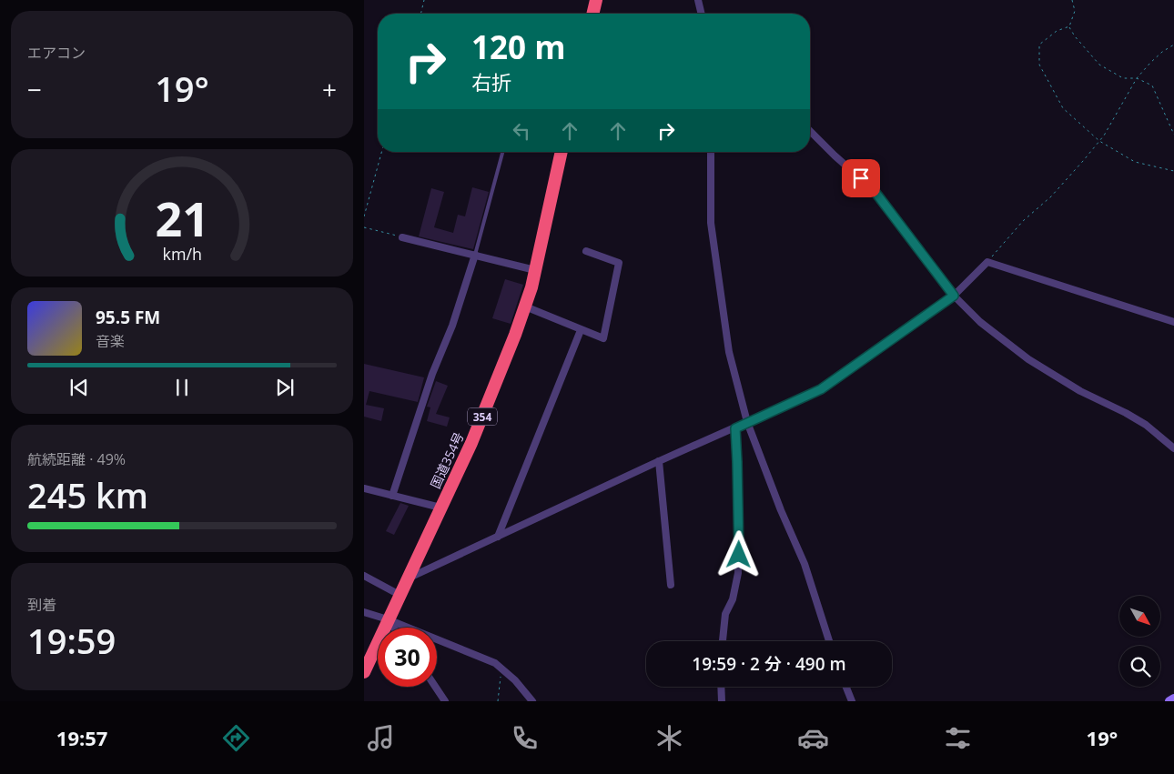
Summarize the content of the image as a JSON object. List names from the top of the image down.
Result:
{
  "streets": {
    "highway": ["354", "国道354号"]
  },
  "north": "bottom right",
  "page": {
    "tile": [
      "エアコン",
      ["航続距離 · 49%", "245 km"],
      ["到着", "19:59"]
    ],
    "turn": ["120 m", "右折"],
    "heat": ["−", "19°", "+"],
    "song": ["95.5 FM", "音楽"],
    "limit": "30",
    "trip": "19:59 · 2 分 · 490 m",
    "tabs": ["19:57", "19°"],
    "gauge": ["21", "km/h"]
  }
}
